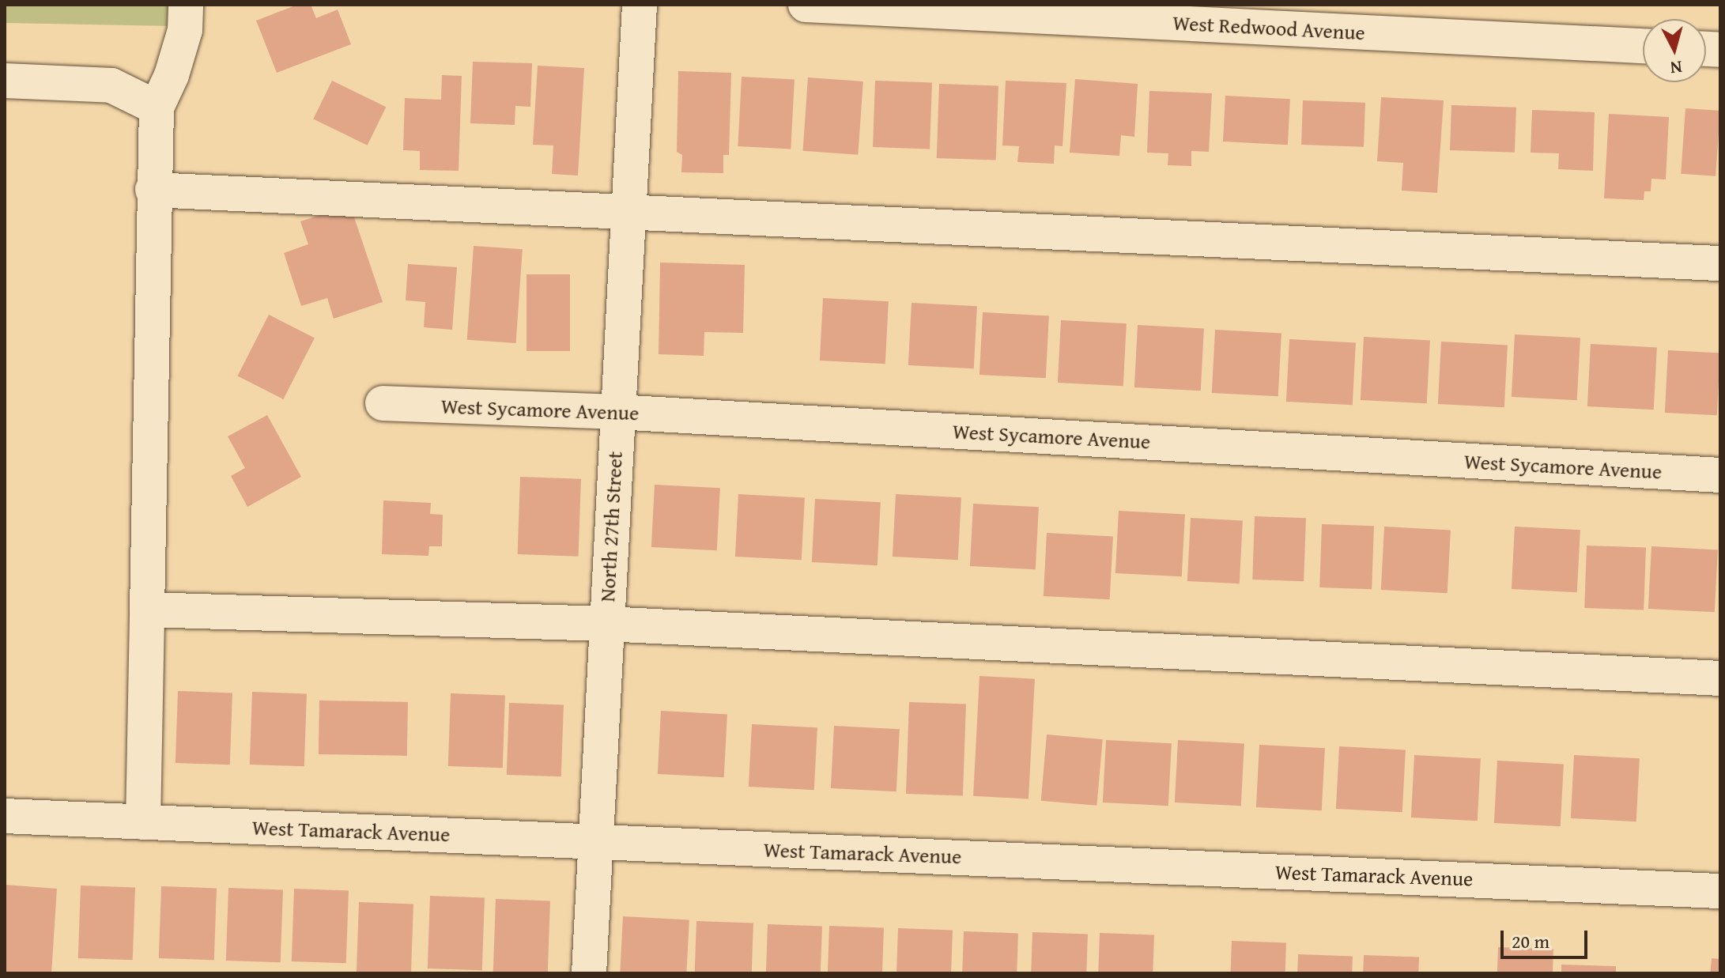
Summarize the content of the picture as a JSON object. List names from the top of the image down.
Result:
{
  "streets": {
    "street": [
      "West Redwood Avenue",
      "West Sycamore Avenue",
      "North 27th Street",
      "West Tamarack Avenue"
    ]
  },
  "crossings": [
    ["West Sycamore Avenue", "North 27th Street"],
    ["North 27th Street", "West Tamarack Avenue"]
  ],
  "scale_bar": "20 m",
  "north": "bottom"
}
